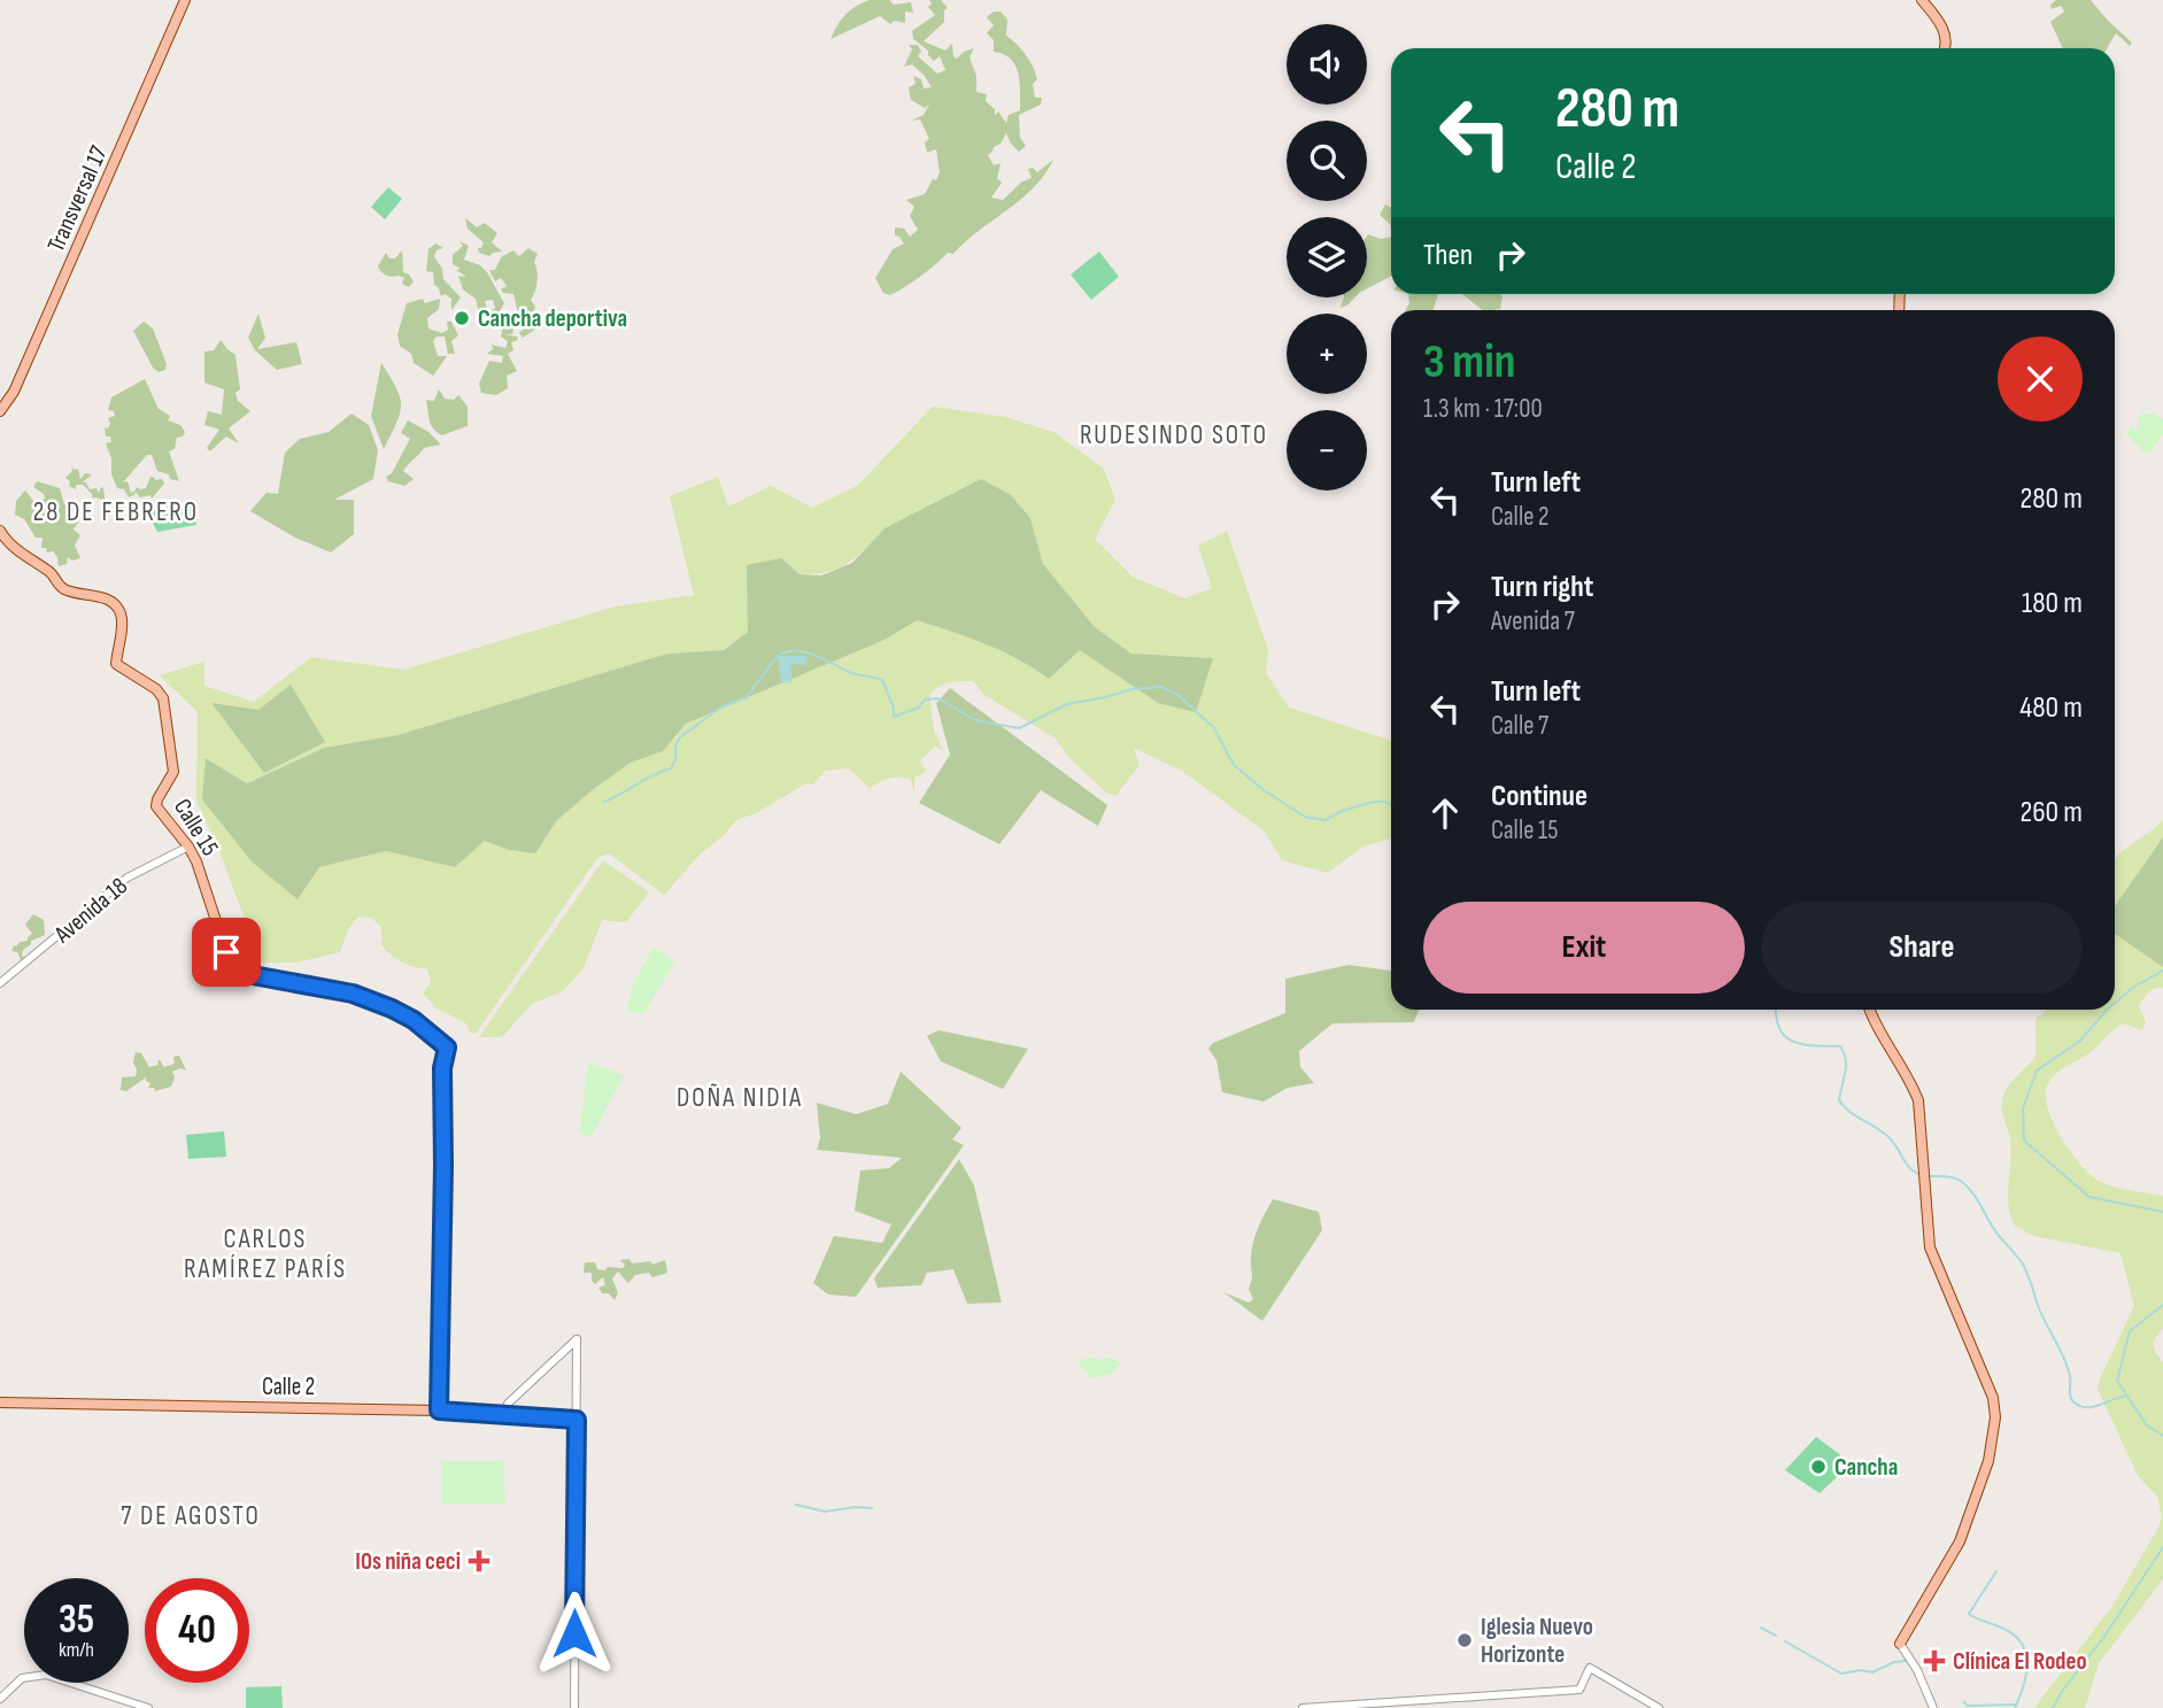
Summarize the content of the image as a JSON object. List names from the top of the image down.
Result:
{
  "streets": {
    "main road": ["Transversal 17", "Calle 15", "Calle 2"],
    "street": ["Avenida 18"]
  },
  "crossings": [
    ["Calle 15", "Avenida 18"],
    ["Calle 15", "Calle 2"]
  ],
  "districts": [
    "RUDESINDO SOTO",
    "28 DE FEBRERO",
    "DOÑA NIDIA",
    "CARLOS RAMÍREZ PARÍS",
    "7 DE AGOSTO"
  ],
  "places": {
    "other": ["Cancha deportiva", "Cancha", "Iglesia Nuevo Horizonte"],
    "health": ["I0s niña ceci", "Clínica El Rodeo"]
  },
  "page": {
    "map_buttons": ["+", "−"],
    "turn": ["280 m", "Calle 2"],
    "then": "Then",
    "heading": ["3 min", "1.3 km · 17:00"],
    "list": [
      {
        "name": "Turn left",
        "note": "Calle 2",
        "value": "280 m"
      },
      {
        "name": "Turn right",
        "note": "Avenida 7",
        "value": "180 m"
      },
      {
        "name": "Turn left",
        "note": "Calle 7",
        "value": "480 m"
      },
      {
        "name": "Continue",
        "note": "Calle 15",
        "value": "260 m"
      }
    ],
    "buttons": ["Exit", "Share"],
    "speed": "35 km/h",
    "limit": "40"
  }
}
